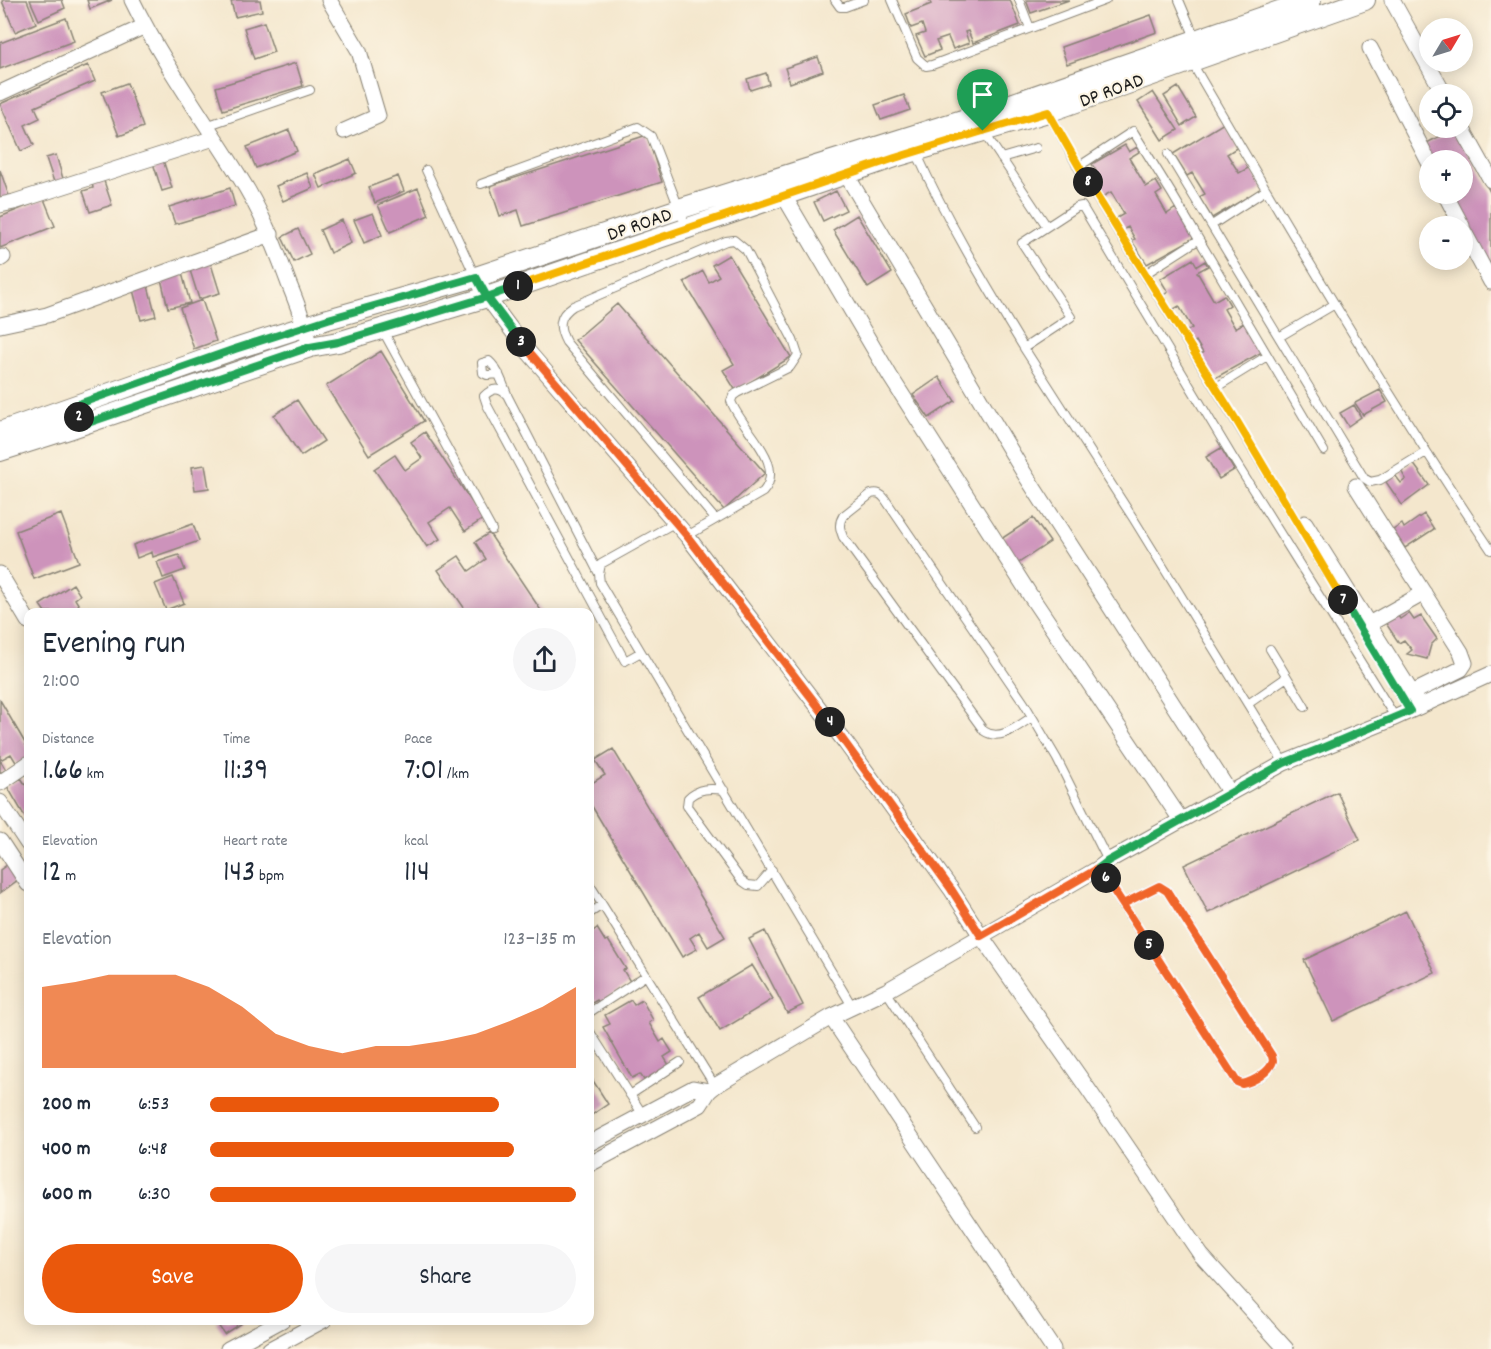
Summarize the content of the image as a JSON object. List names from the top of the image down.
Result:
{
  "streets": {
    "street": ["DP ROAD"]
  },
  "north": "top right",
  "page": {
    "map_buttons": ["+", "−"],
    "pins": [
      "8",
      "1",
      "3",
      "2",
      "7",
      "4",
      "6",
      "5"
    ],
    "heading": ["Evening run", "21:00"],
    "stats": [
      ["Distance", "1.66 km"],
      ["Time", "11:39"],
      ["Pace", "7:01 /km"],
      ["Elevation", "12 m"],
      ["Heart rate", "143 bpm"],
      ["kcal", "114"]
    ],
    "chart": ["Elevation", "123–135 m"],
    "list": [
      {
        "name": "200 m",
        "note": "6:53"
      },
      {
        "name": "400 m",
        "note": "6:48"
      },
      {
        "name": "600 m",
        "note": "6:30"
      }
    ],
    "buttons": ["Save", "Share"]
  }
}
